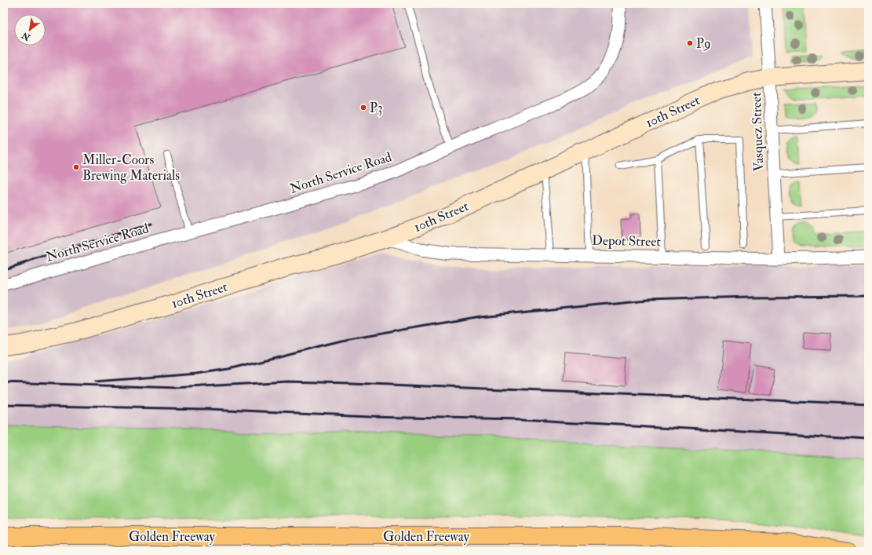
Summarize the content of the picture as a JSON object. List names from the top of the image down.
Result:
{
  "streets": {
    "highway": ["Golden Freeway"],
    "street": [
      "10th Street",
      "Vasquez Street",
      "North Service Road",
      "Depot Street"
    ]
  },
  "crossings": [
    ["10th Street", "Vasquez Street"],
    ["10th Street", "Depot Street"],
    ["Vasquez Street", "Depot Street"]
  ],
  "places": ["P9", "P3", "Miller-Coors Brewing Materials"],
  "north": "bottom left"
}
